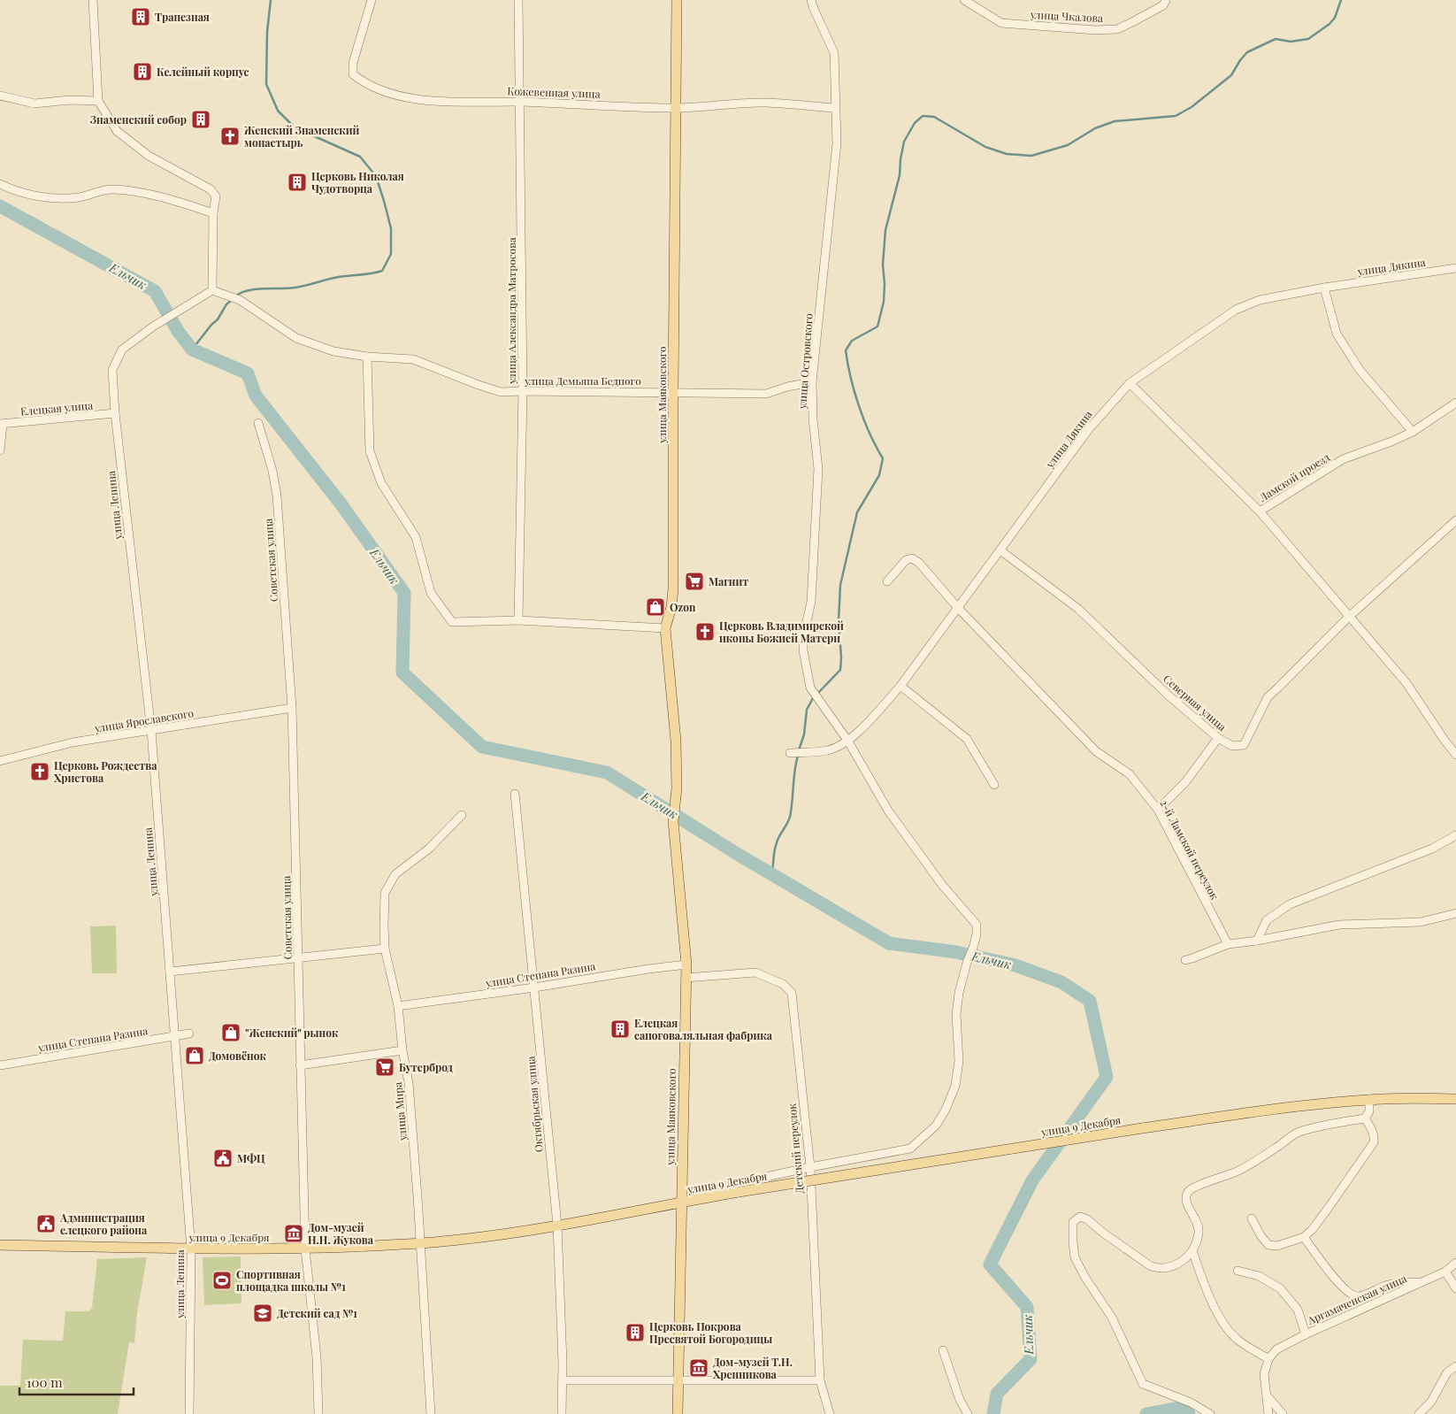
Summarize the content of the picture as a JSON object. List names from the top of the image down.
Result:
{
  "streets": {
    "main road": ["улица Маяковского", "улица 9 Декабря"],
    "street": [
      "улица Чкалова",
      "Кожевенная улица",
      "улица Дякина",
      "улица Александра Матросова",
      "улица Островского",
      "улица Демьяна Бедного",
      "Елецкая улица",
      "Ламской проезд",
      "улица Ленина",
      "Советская улица",
      "Северная улица",
      "улица Ярославского",
      "2-й Ламской переулок",
      "улица Степана Разина",
      "Октябрьская улица",
      "улица Мира",
      "Детский переулок",
      "Аргамаченская улица"
    ]
  },
  "crossings": [
    ["Кожевенная улица", "улица Александра Матросова"],
    ["Кожевенная улица", "улица Островского"],
    ["Кожевенная улица", "улица Маяковского"],
    ["улица Дякина", "улица Островского"],
    ["улица Дякина", "Ламской проезд"],
    ["улица Дякина", "Северная улица"],
    ["улица Дякина", "2-й Ламской переулок"],
    ["улица Александра Матросова", "улица Демьяна Бедного"],
    ["улица Островского", "улица Демьяна Бедного"],
    ["улица Островского", "улица Маяковского"],
    ["улица Островского", "улица 9 Декабря"],
    ["улица Островского", "Детский переулок"],
    ["улица Демьяна Бедного", "улица Маяковского"],
    ["улица Демьяна Бедного", "улица Ленина"],
    ["улица Маяковского", "улица Степана Разина"],
    ["улица Маяковского", "улица 9 Декабря"],
    ["улица Маяковского", "Детский переулок"],
    ["Елецкая улица", "улица Ленина"],
    ["улица Ленина", "улица Ярославского"],
    ["улица Ленина", "улица Степана Разина"],
    ["улица Ленина", "улица 9 Декабря"],
    ["Советская улица", "улица Ярославского"],
    ["Советская улица", "улица 9 Декабря"],
    ["улица Степана Разина", "Октябрьская улица"],
    ["улица Степана Разина", "улица Мира"],
    ["Октябрьская улица", "улица 9 Декабря"],
    ["улица Мира", "улица 9 Декабря"]
  ],
  "water": ["Ельчик"],
  "places": {
    "building": [
      "Трапезная",
      "Келейный корпус",
      "Знаменский собор",
      "Церковь Николая Чудотворца",
      "Елецкая сапоговаляльная фабрика",
      "Церковь Покрова Пресвятой Богородицы"
    ],
    "church": ["Женский Знаменский монастырь", "Церковь Владимирской иконы Божией Матери", "Церковь Рождества Христова"],
    "supermarket": ["Магнит", "Бутерброд"],
    "shop": ["Ozon", "\"Женский\" рынок", "Домовёнок"],
    "public building": ["МФЦ", "Администрация елецкого района"],
    "museum": ["Дом-музей Н.Н. Жукова", "Дом-музей Т.Н. Хренникова"],
    "sports": ["Спортивная площадка школы №1"],
    "school or university": ["Детский сад №1"]
  },
  "scale_bar": "100 m"
}
